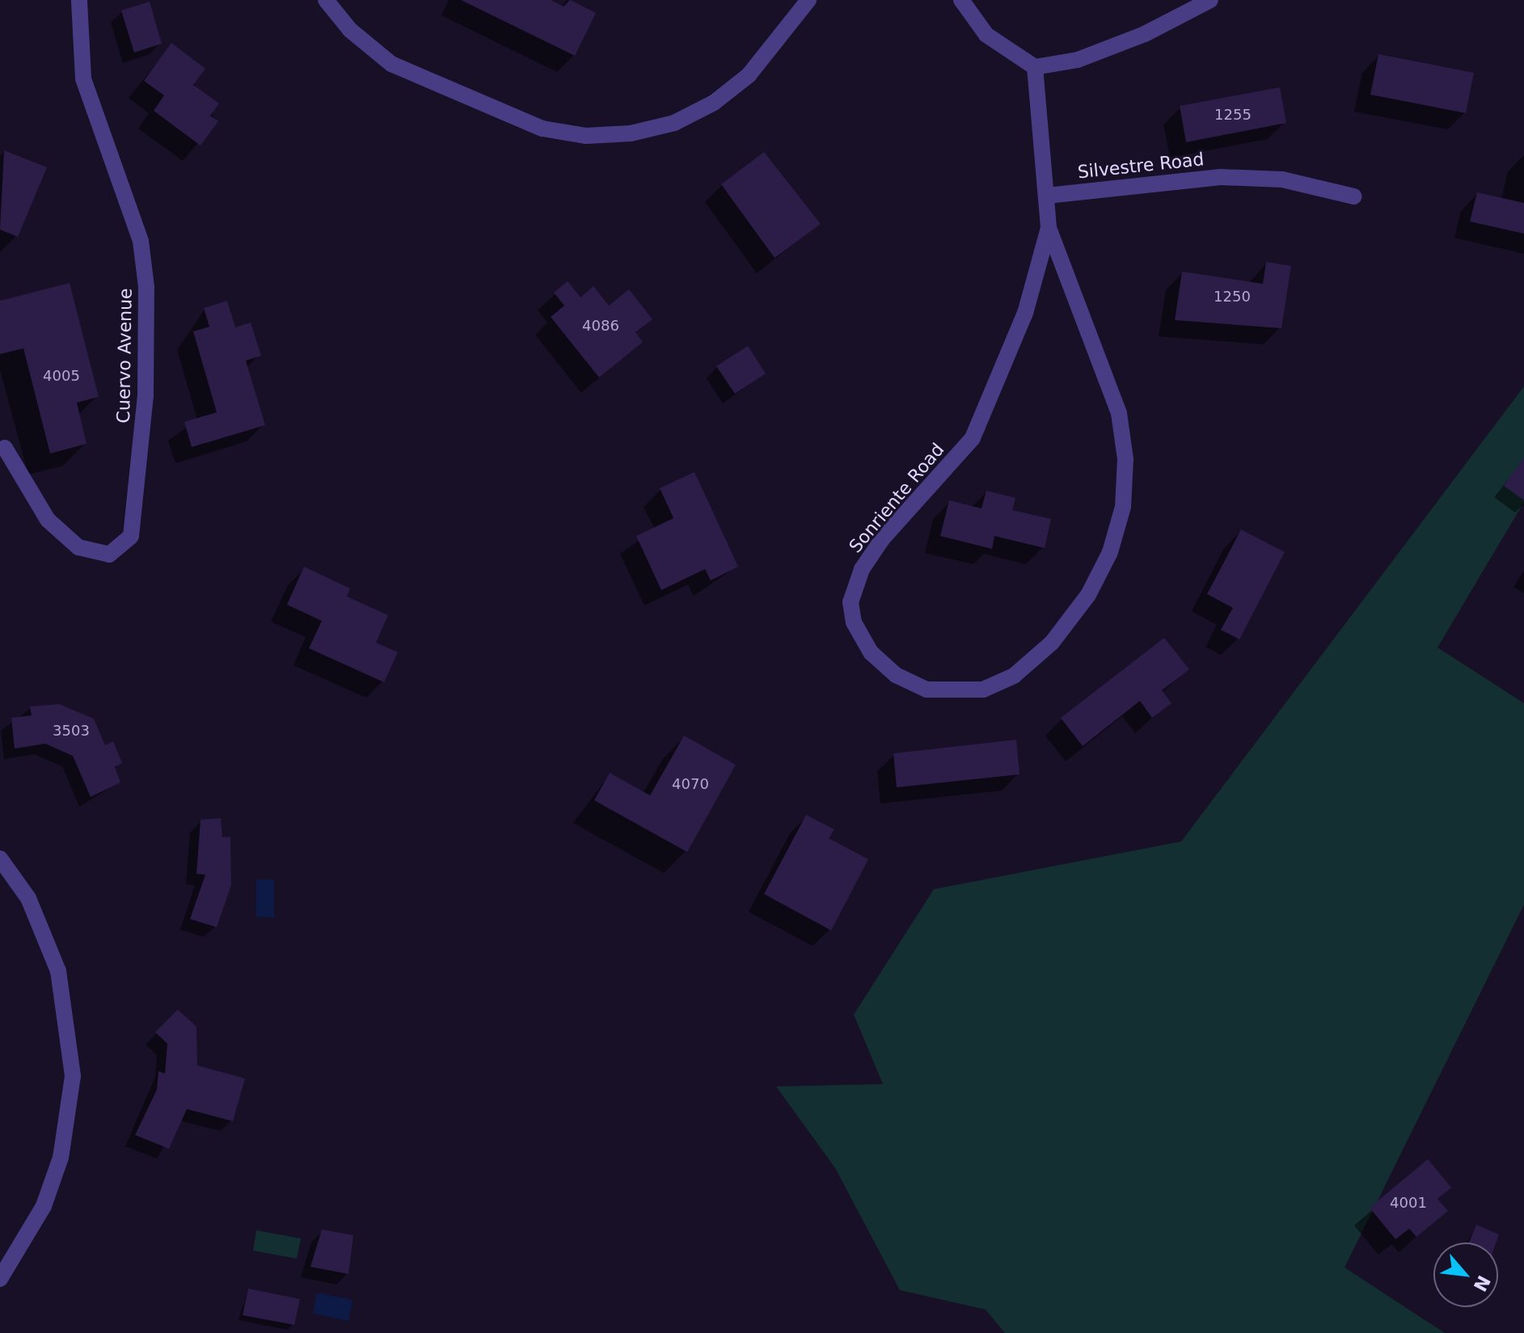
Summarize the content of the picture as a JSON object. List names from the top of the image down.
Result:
{
  "streets": {
    "street": ["Silvestre Road", "Cuervo Avenue", "Sonriente Road"]
  },
  "crossings": [
    ["Silvestre Road", "Sonriente Road"]
  ],
  "house_numbers": [
    "1255",
    "1250",
    "4086",
    "4005",
    "3503",
    "4070",
    "4001"
  ],
  "north": "bottom right"
}
